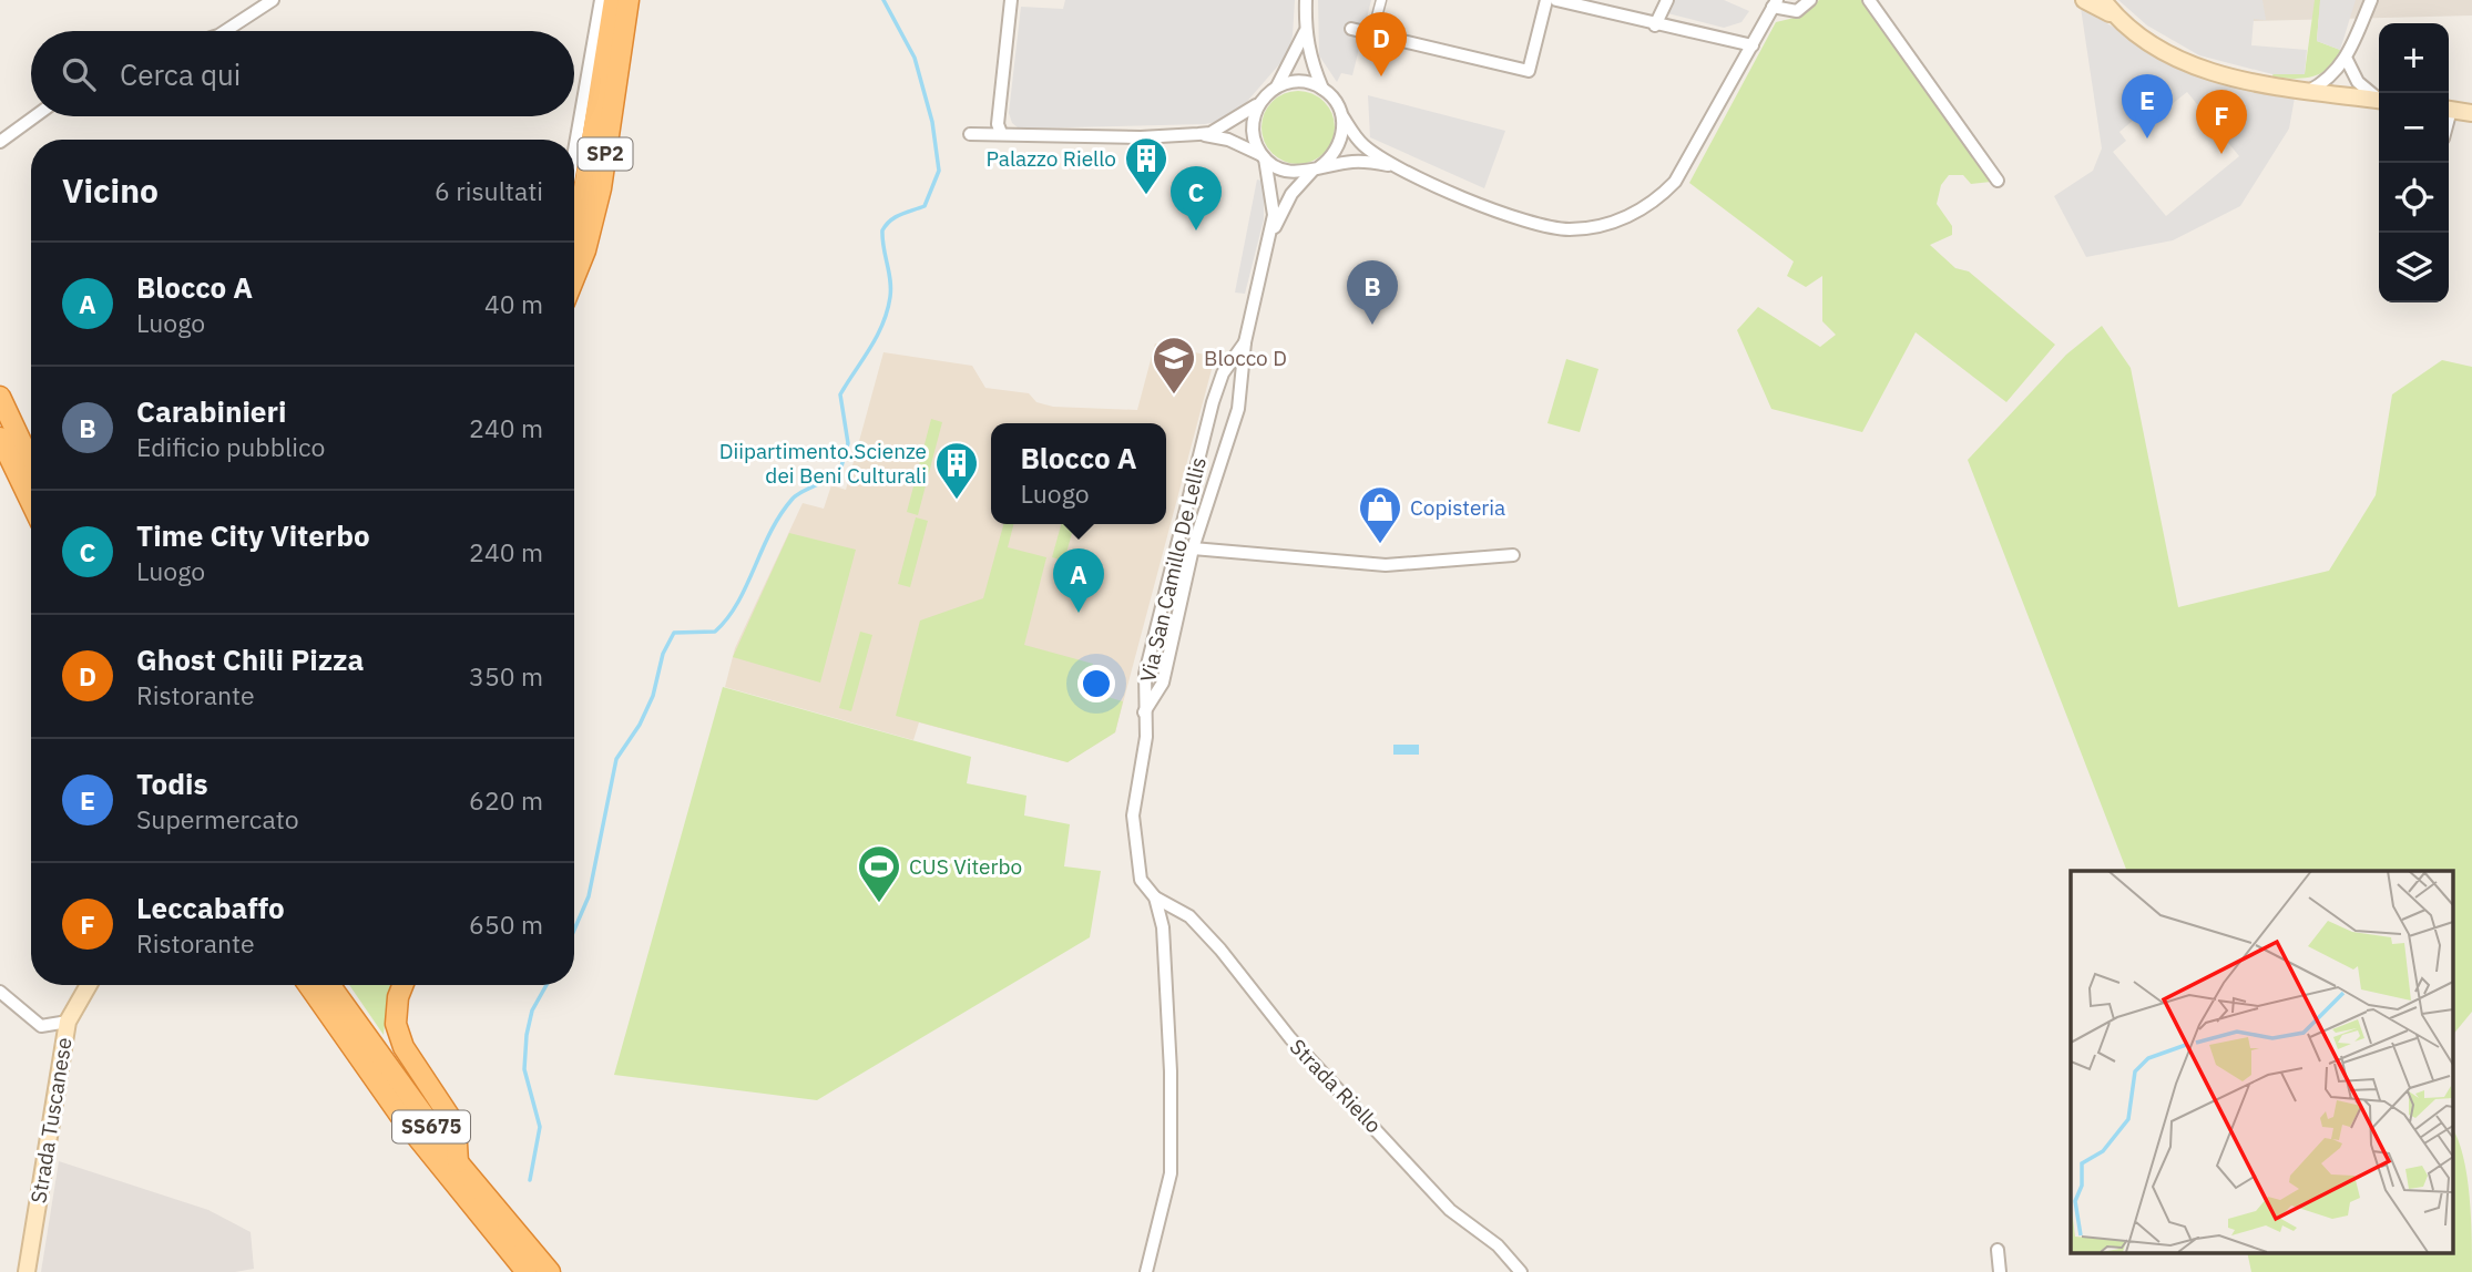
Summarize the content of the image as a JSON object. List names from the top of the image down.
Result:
{
  "streets": {
    "highway": ["SP2", "SS675"],
    "main road": ["Strada Tuscanese"],
    "street": ["Via San Camillo De Lellis", "Strada Riello"]
  },
  "crossings": [
    ["Via San Camillo De Lellis", "Strada Riello"]
  ],
  "places": {
    "building": ["Palazzo Riello", "Diipartimento.Scienze dei Beni Culturali"],
    "school or university": ["Blocco D"],
    "shop": ["Copisteria"],
    "sports": ["CUS Viterbo"]
  },
  "page": {
    "pins": [
      "D",
      "E",
      "F",
      "C",
      "B",
      "A"
    ],
    "map_buttons": ["+", "−"],
    "search": "Cerca qui",
    "heading": ["Vicino", "6 risultati"],
    "list": [
      {
        "mark": "A",
        "name": "Blocco A",
        "note": "Luogo",
        "value": "40 m"
      },
      {
        "mark": "B",
        "name": "Carabinieri",
        "note": "Edificio pubblico",
        "value": "240 m"
      },
      {
        "mark": "C",
        "name": "Time City Viterbo",
        "note": "Luogo",
        "value": "240 m"
      },
      {
        "mark": "D",
        "name": "Ghost Chili Pizza",
        "note": "Ristorante",
        "value": "350 m"
      },
      {
        "mark": "E",
        "name": "Todis",
        "note": "Supermercato",
        "value": "620 m"
      },
      {
        "mark": "F",
        "name": "Leccabaffo",
        "note": "Ristorante",
        "value": "650 m"
      }
    ],
    "popup": ["Blocco A", "Luogo"]
  }
}
